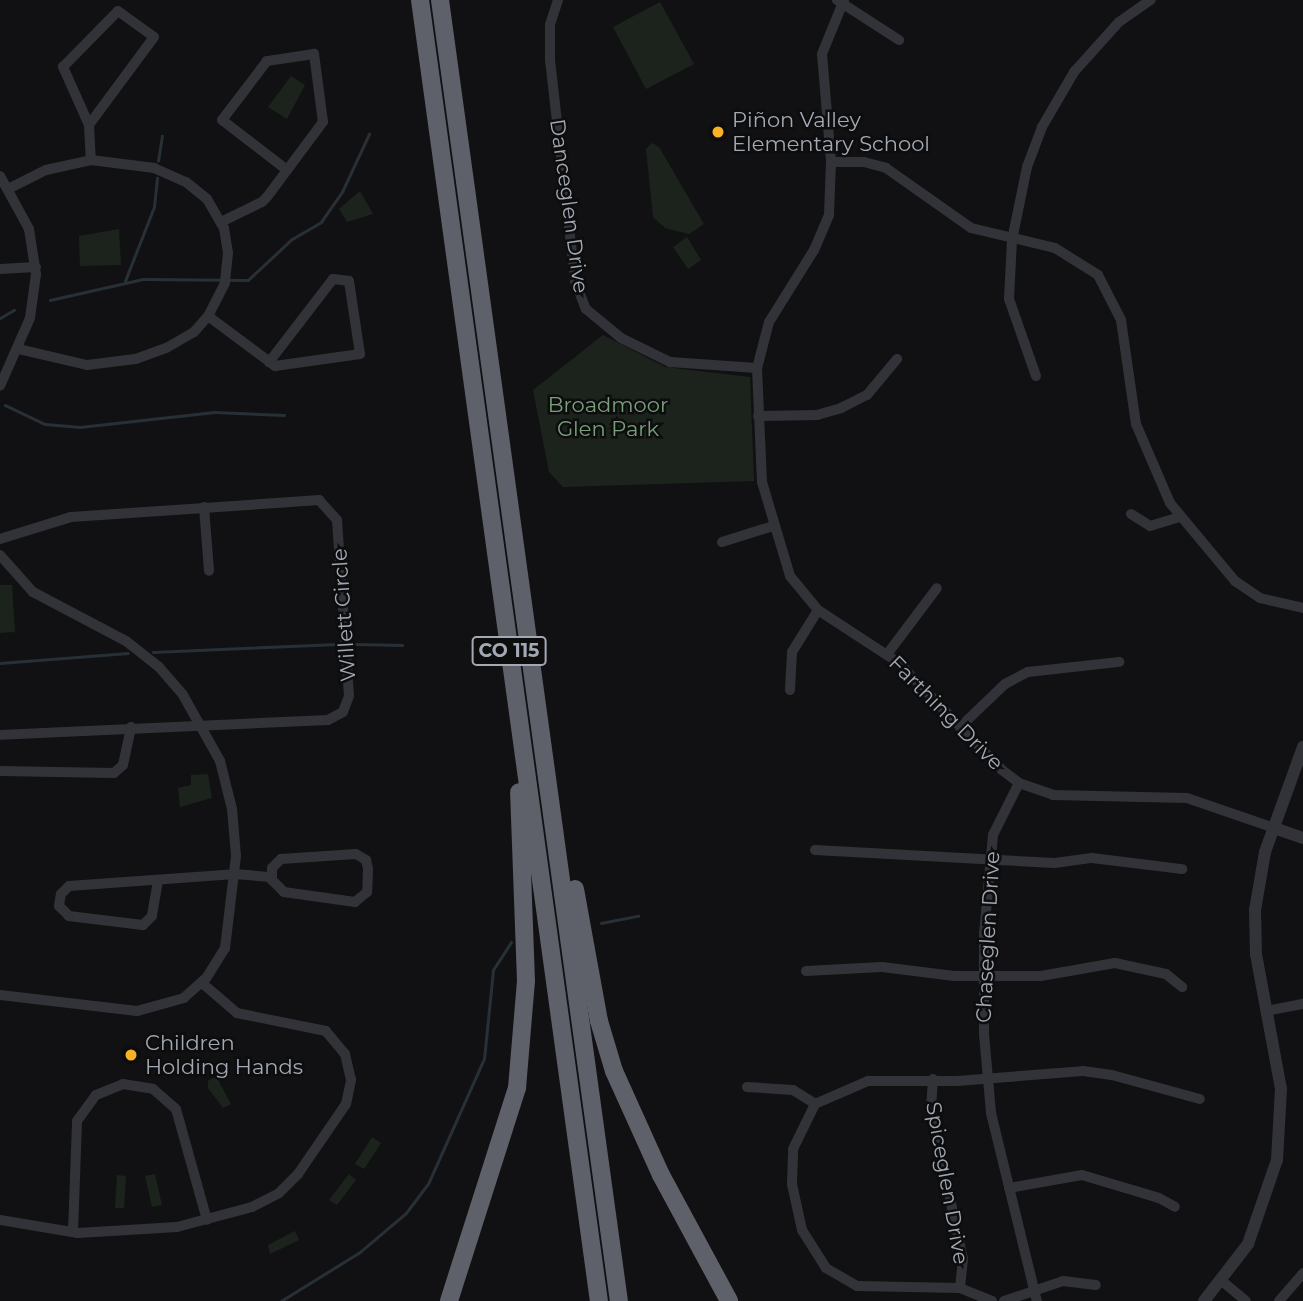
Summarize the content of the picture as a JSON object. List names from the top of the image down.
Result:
{
  "streets": {
    "highway": ["CO 115"],
    "street": [
      "Danceglen Drive",
      "Willett Circle",
      "Farthing Drive",
      "Chaseglen Drive",
      "Spiceglen Drive"
    ]
  },
  "crossings": [
    ["Danceglen Drive", "Farthing Drive"],
    ["Farthing Drive", "Chaseglen Drive"]
  ],
  "parks": ["Broadmoor Glen Park"],
  "places": ["Piñon Valley Elementary School", "Children Holding Hands"]
}
